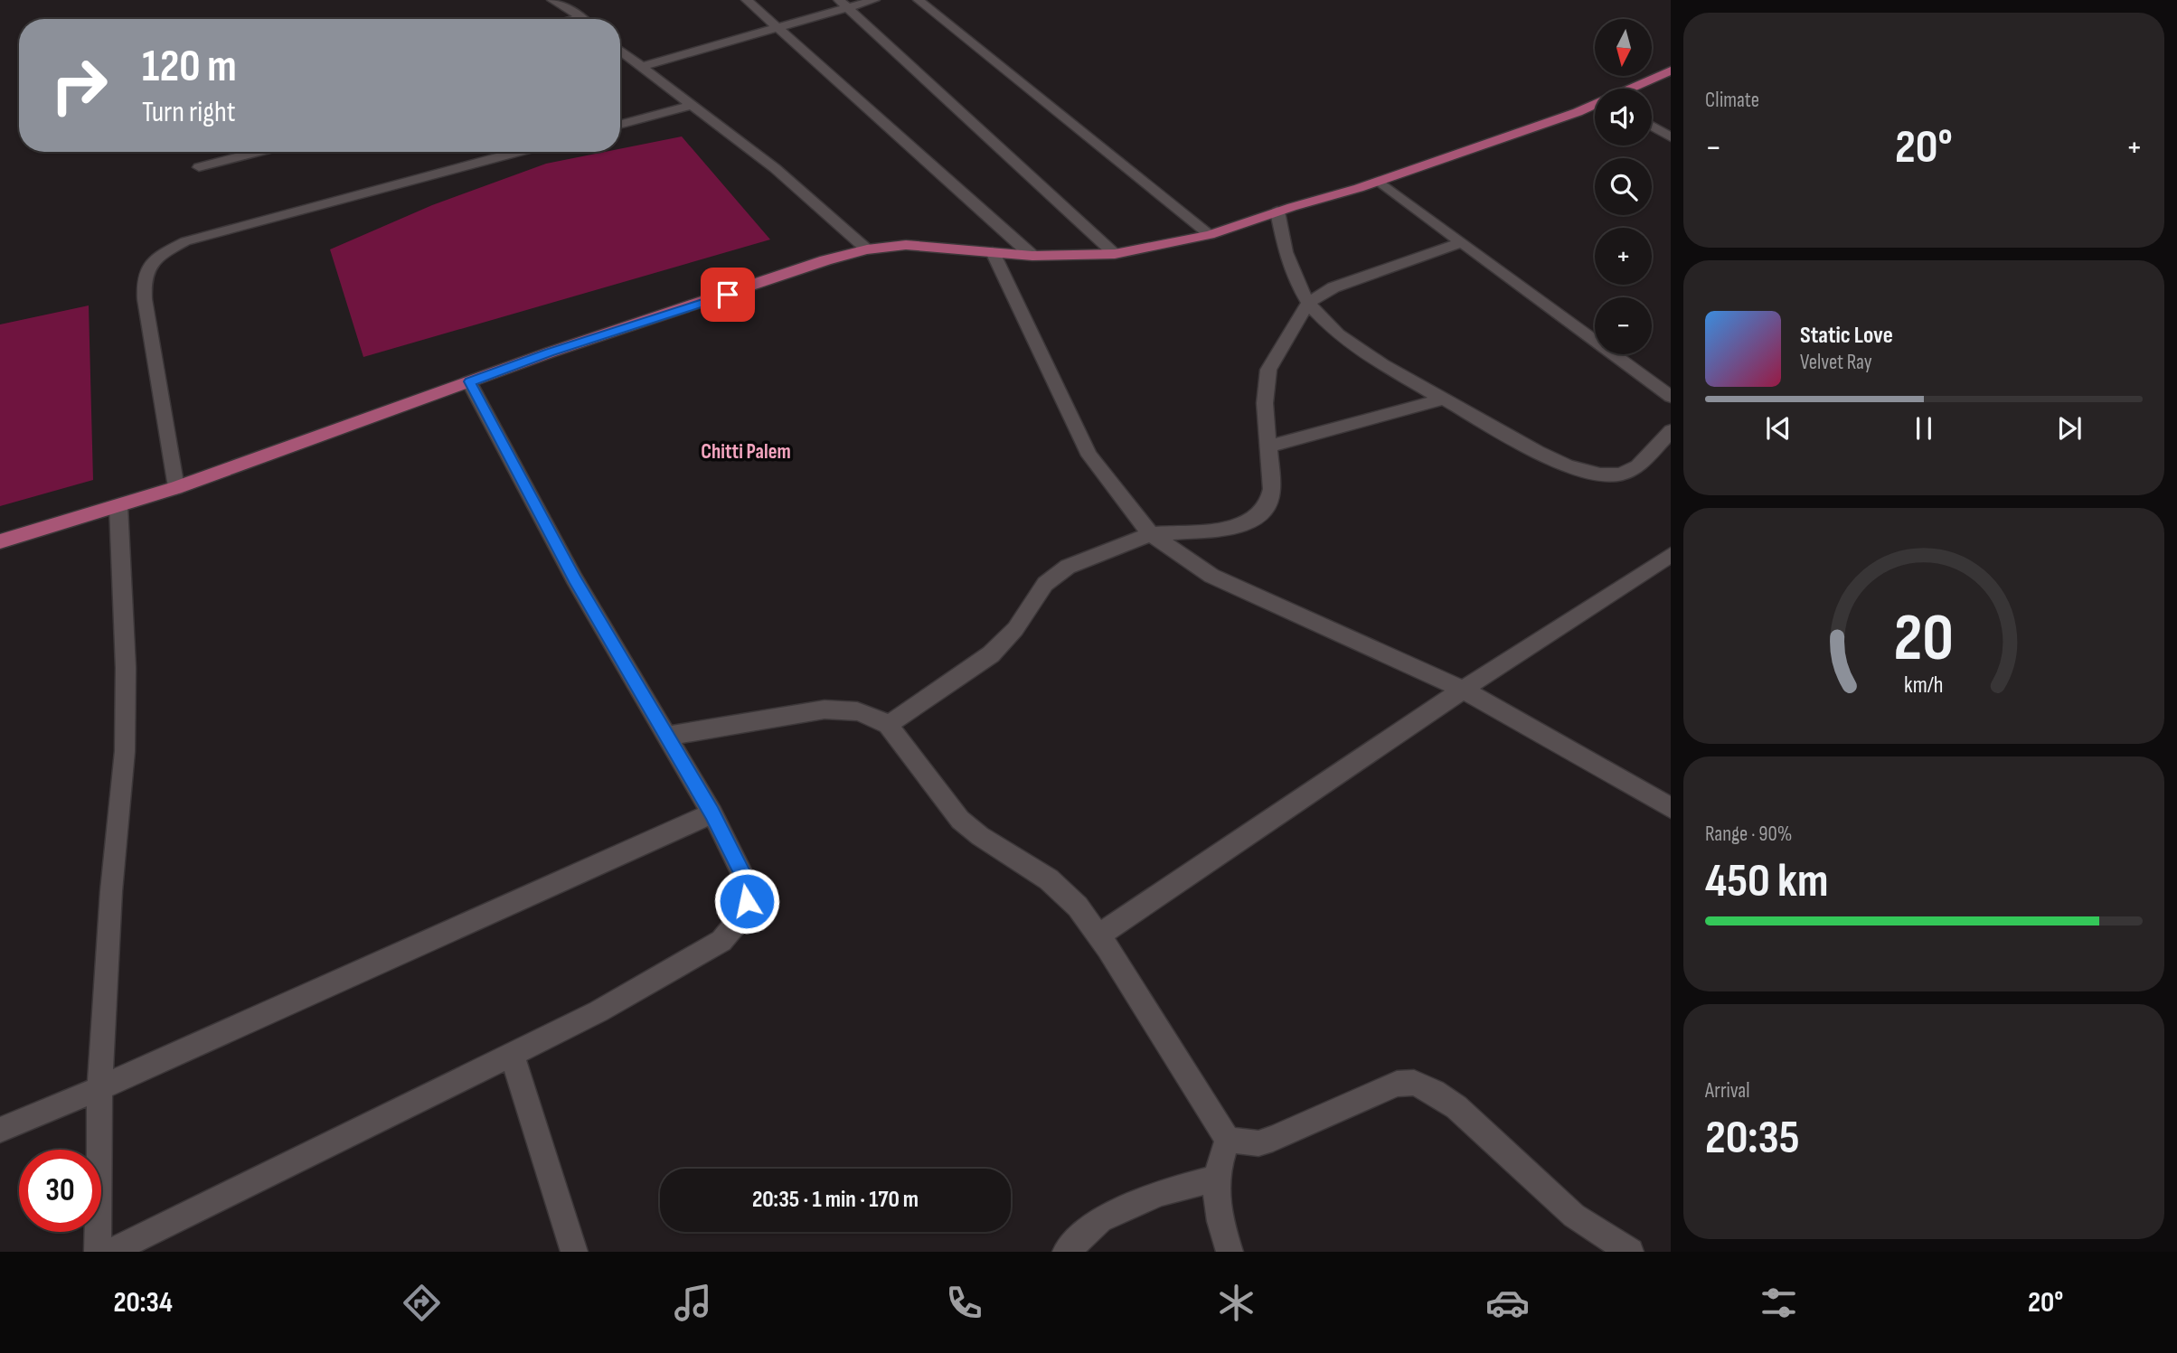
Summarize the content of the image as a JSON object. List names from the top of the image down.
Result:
{
  "districts": ["Chitti Palem"],
  "north": "bottom",
  "page": {
    "tile": [
      "Climate",
      ["Range · 90%", "450 km"],
      ["Arrival", "20:35"]
    ],
    "map_buttons": ["+", "−"],
    "turn": ["120 m", "Turn right"],
    "heat": ["−", "20°", "+"],
    "song": ["Static Love", "Velvet Ray"],
    "limit": "30",
    "trip": "20:35 · 1 min · 170 m",
    "tabs": ["20:34", "20°"],
    "gauge": ["20", "km/h"]
  }
}
